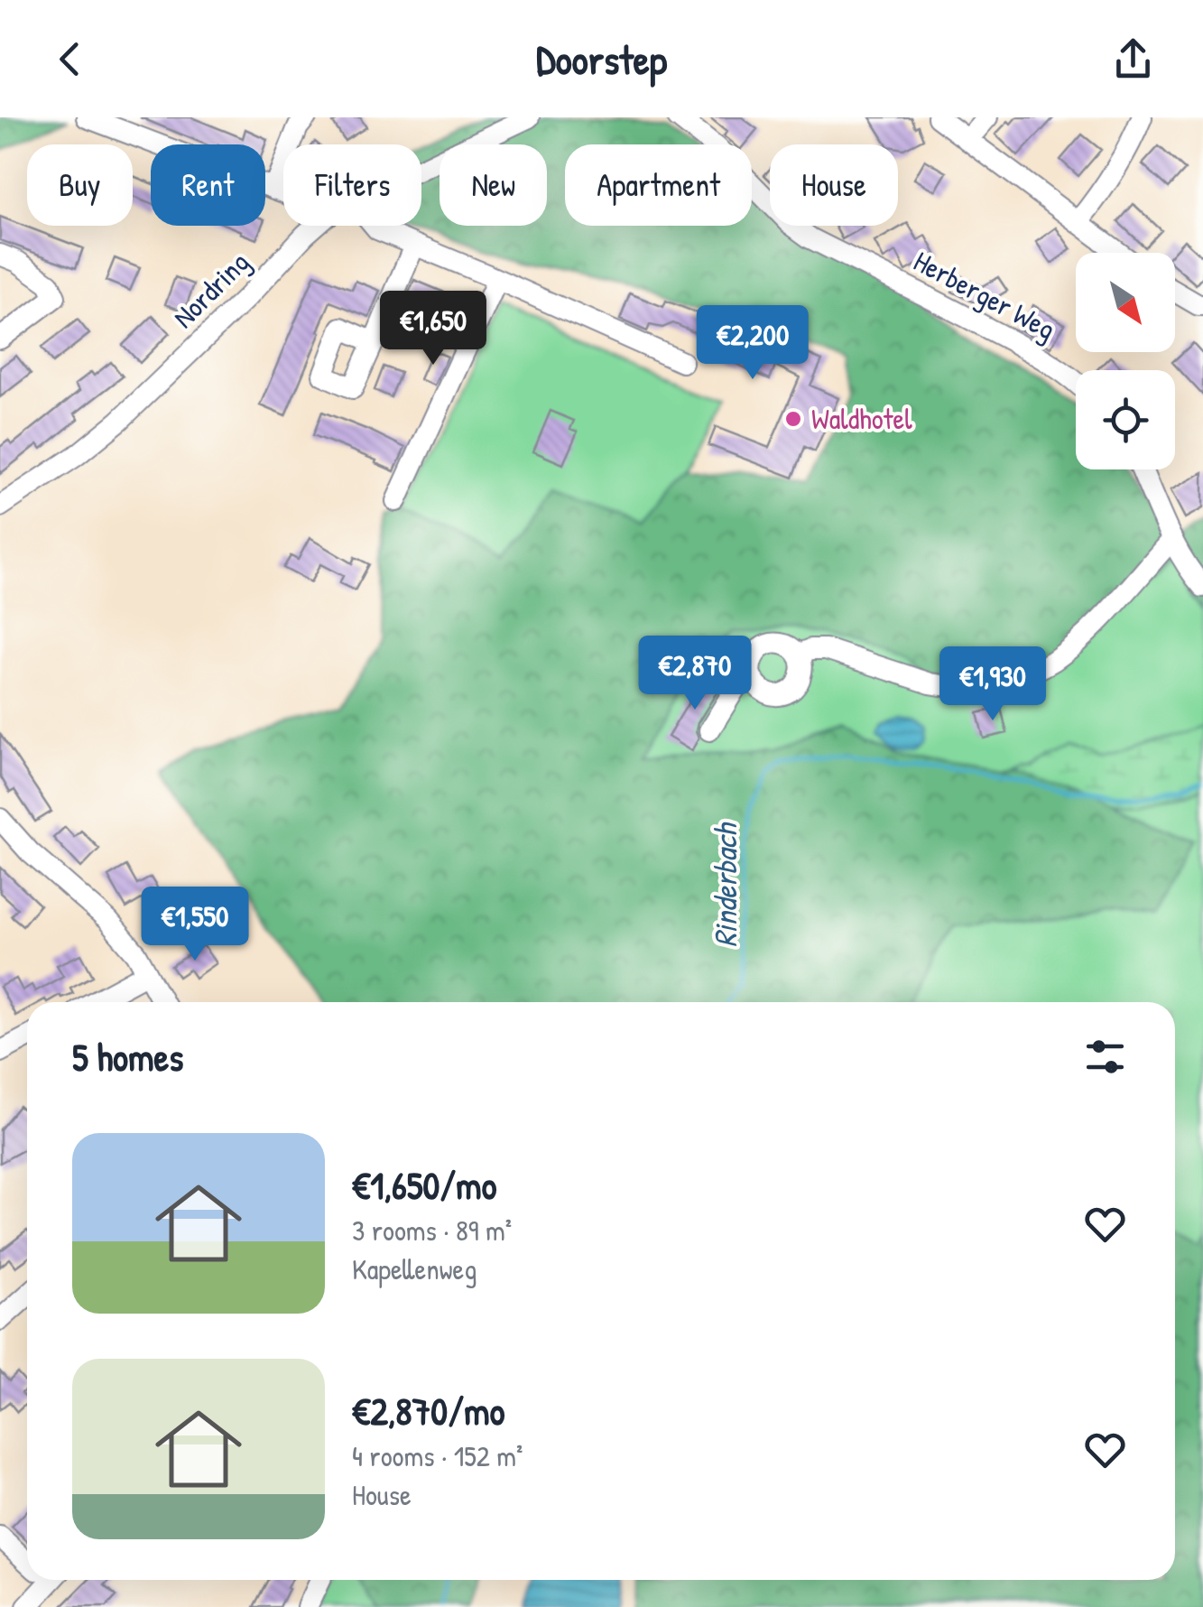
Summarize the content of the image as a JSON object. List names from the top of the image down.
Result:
{
  "streets": {
    "street": ["Nordring", "Herberger Weg"]
  },
  "water": ["Rinderbach"],
  "places": ["Waldhotel"],
  "north": "bottom right",
  "page": {
    "header": "Doorstep",
    "chip": [
      "Buy",
      "Rent",
      "Filters",
      "New",
      "Apartment",
      "House"
    ],
    "price": [
      "€1,650",
      "€2,200",
      "€2,870",
      "€1,930",
      "€1,550"
    ],
    "heading": "5 homes",
    "list": [
      {
        "name": "€1,650/mo",
        "note": "3 rooms · 89 m² · Kapellenweg"
      },
      {
        "name": "€2,870/mo",
        "note": "4 rooms · 152 m² · House"
      }
    ]
  }
}
